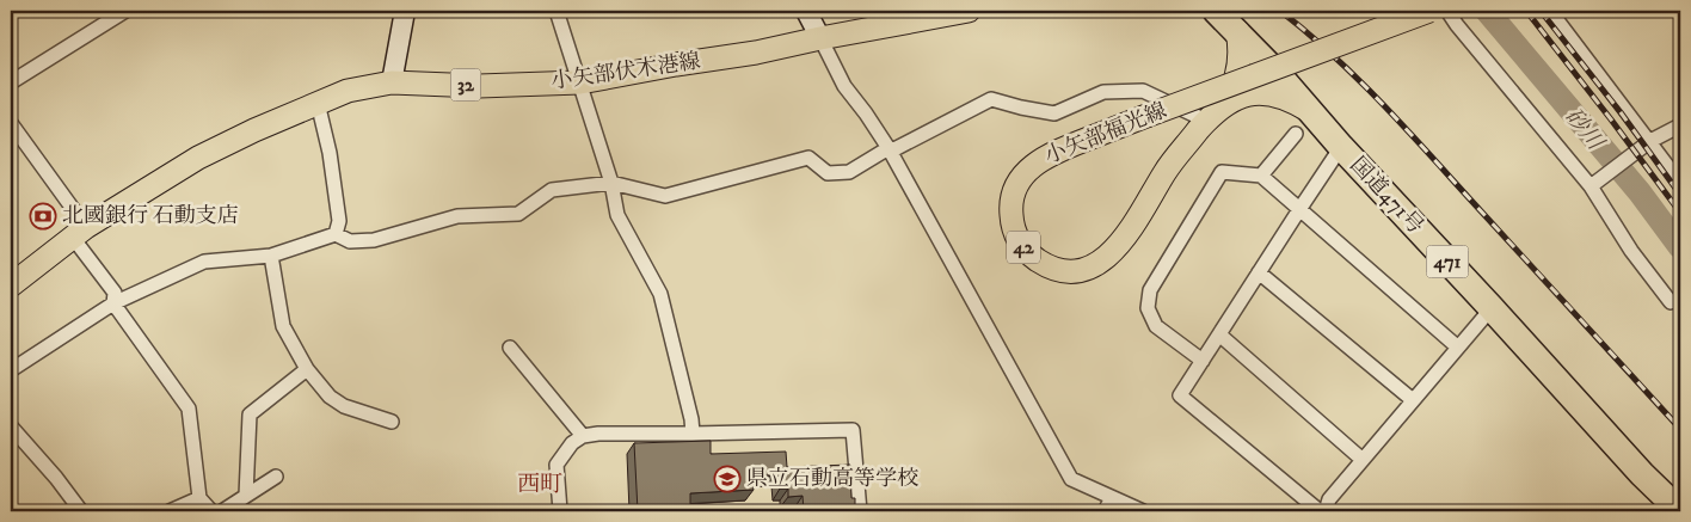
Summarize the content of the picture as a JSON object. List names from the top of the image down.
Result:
{
  "streets": {
    "highway": ["国道471号", "471"],
    "main road": [
      "小矢部伏木港線",
      "32",
      "小矢部福光線",
      "42"
    ]
  },
  "crossings": [
    ["小矢部福光線", "国道471号"]
  ],
  "districts": ["西町"],
  "water": ["砂川"],
  "places": {
    "bank": ["北國銀行 石動支店"],
    "school or university": ["県立石動高等学校"]
  }
}
